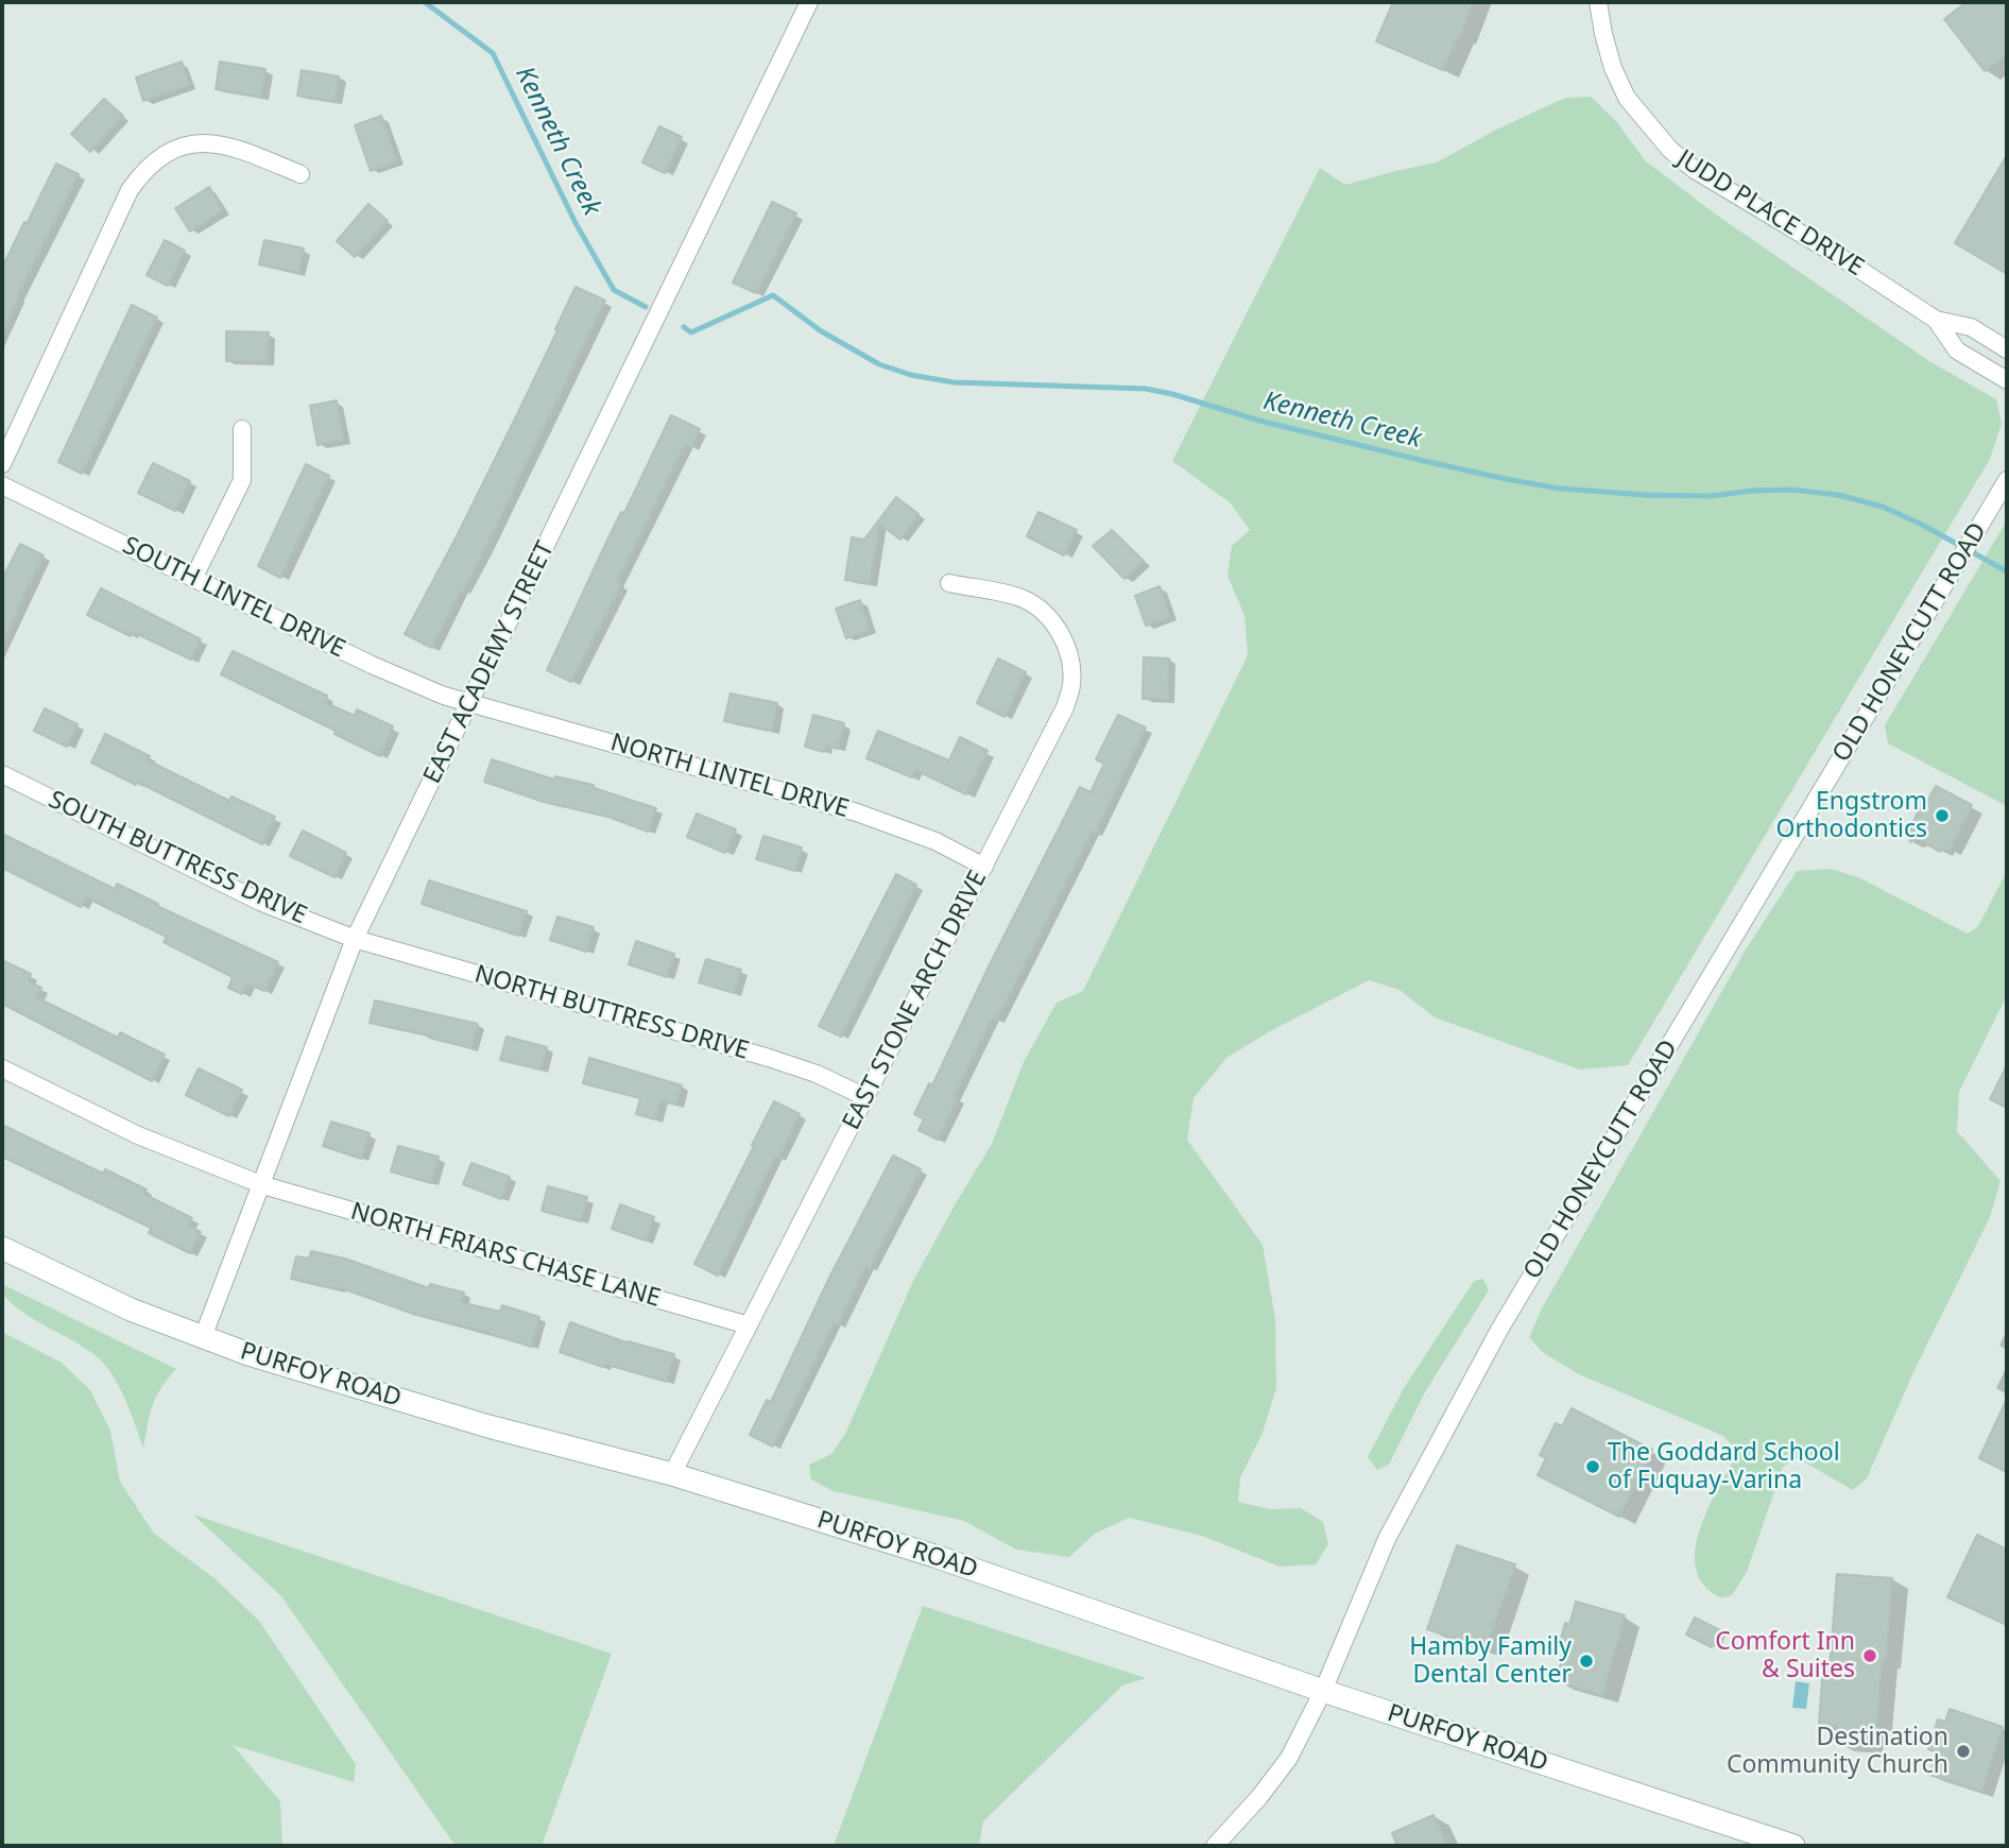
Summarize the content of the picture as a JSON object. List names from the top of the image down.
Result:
{
  "streets": {
    "street": [
      "JUDD PLACE DRIVE",
      "SOUTH LINTEL DRIVE",
      "OLD HONEYCUTT ROAD",
      "EAST ACADEMY STREET",
      "NORTH LINTEL DRIVE",
      "SOUTH BUTTRESS DRIVE",
      "EAST STONE ARCH DRIVE",
      "NORTH BUTTRESS DRIVE",
      "NORTH FRIARS CHASE LANE",
      "PURFOY ROAD"
    ]
  },
  "crossings": [
    ["SOUTH LINTEL DRIVE", "EAST ACADEMY STREET"],
    ["SOUTH LINTEL DRIVE", "NORTH LINTEL DRIVE"],
    ["OLD HONEYCUTT ROAD", "PURFOY ROAD"],
    ["EAST ACADEMY STREET", "NORTH LINTEL DRIVE"],
    ["EAST ACADEMY STREET", "SOUTH BUTTRESS DRIVE"],
    ["EAST ACADEMY STREET", "NORTH BUTTRESS DRIVE"],
    ["EAST ACADEMY STREET", "NORTH FRIARS CHASE LANE"],
    ["EAST ACADEMY STREET", "PURFOY ROAD"],
    ["NORTH LINTEL DRIVE", "EAST STONE ARCH DRIVE"],
    ["SOUTH BUTTRESS DRIVE", "NORTH BUTTRESS DRIVE"],
    ["EAST STONE ARCH DRIVE", "NORTH BUTTRESS DRIVE"],
    ["EAST STONE ARCH DRIVE", "NORTH FRIARS CHASE LANE"],
    ["EAST STONE ARCH DRIVE", "PURFOY ROAD"]
  ],
  "water": ["Kenneth Creek"],
  "places": [
    "Engstrom Orthodontics",
    "The Goddard School of Fuquay-Varina",
    "Comfort Inn & Suites",
    "Hamby Family Dental Center",
    "Destination Community Church"
  ]
}
